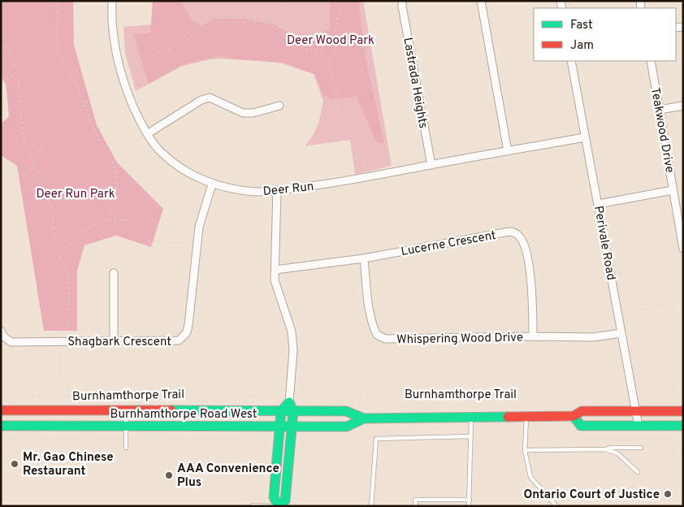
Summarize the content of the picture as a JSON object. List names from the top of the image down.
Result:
{
  "streets": {
    "main road": ["Burnhamthorpe Road West"],
    "street": [
      "Lastrada Heights",
      "Teakwood Drive",
      "Deer Run",
      "Lucerne Crescent",
      "Perivale Road",
      "Whispering Wood Drive",
      "Shagbark Crescent"
    ],
    "path": ["Burnhamthorpe Trail"]
  },
  "crossings": [
    ["Lastrada Heights", "Deer Run"],
    ["Deer Run", "Perivale Road"],
    ["Deer Run", "Shagbark Crescent"],
    ["Lucerne Crescent", "Whispering Wood Drive"],
    ["Perivale Road", "Whispering Wood Drive"],
    ["Perivale Road", "Burnhamthorpe Road West"],
    ["Burnhamthorpe Trail", "Burnhamthorpe Road West"]
  ],
  "parks": ["Deer Wood Park", "Deer Run Park"],
  "places": ["Mr. Gao Chinese Restaurant", "AAA Convenience Plus", "Ontario Court of Justice"],
  "legend": ["Fast", "Jam"]
}
